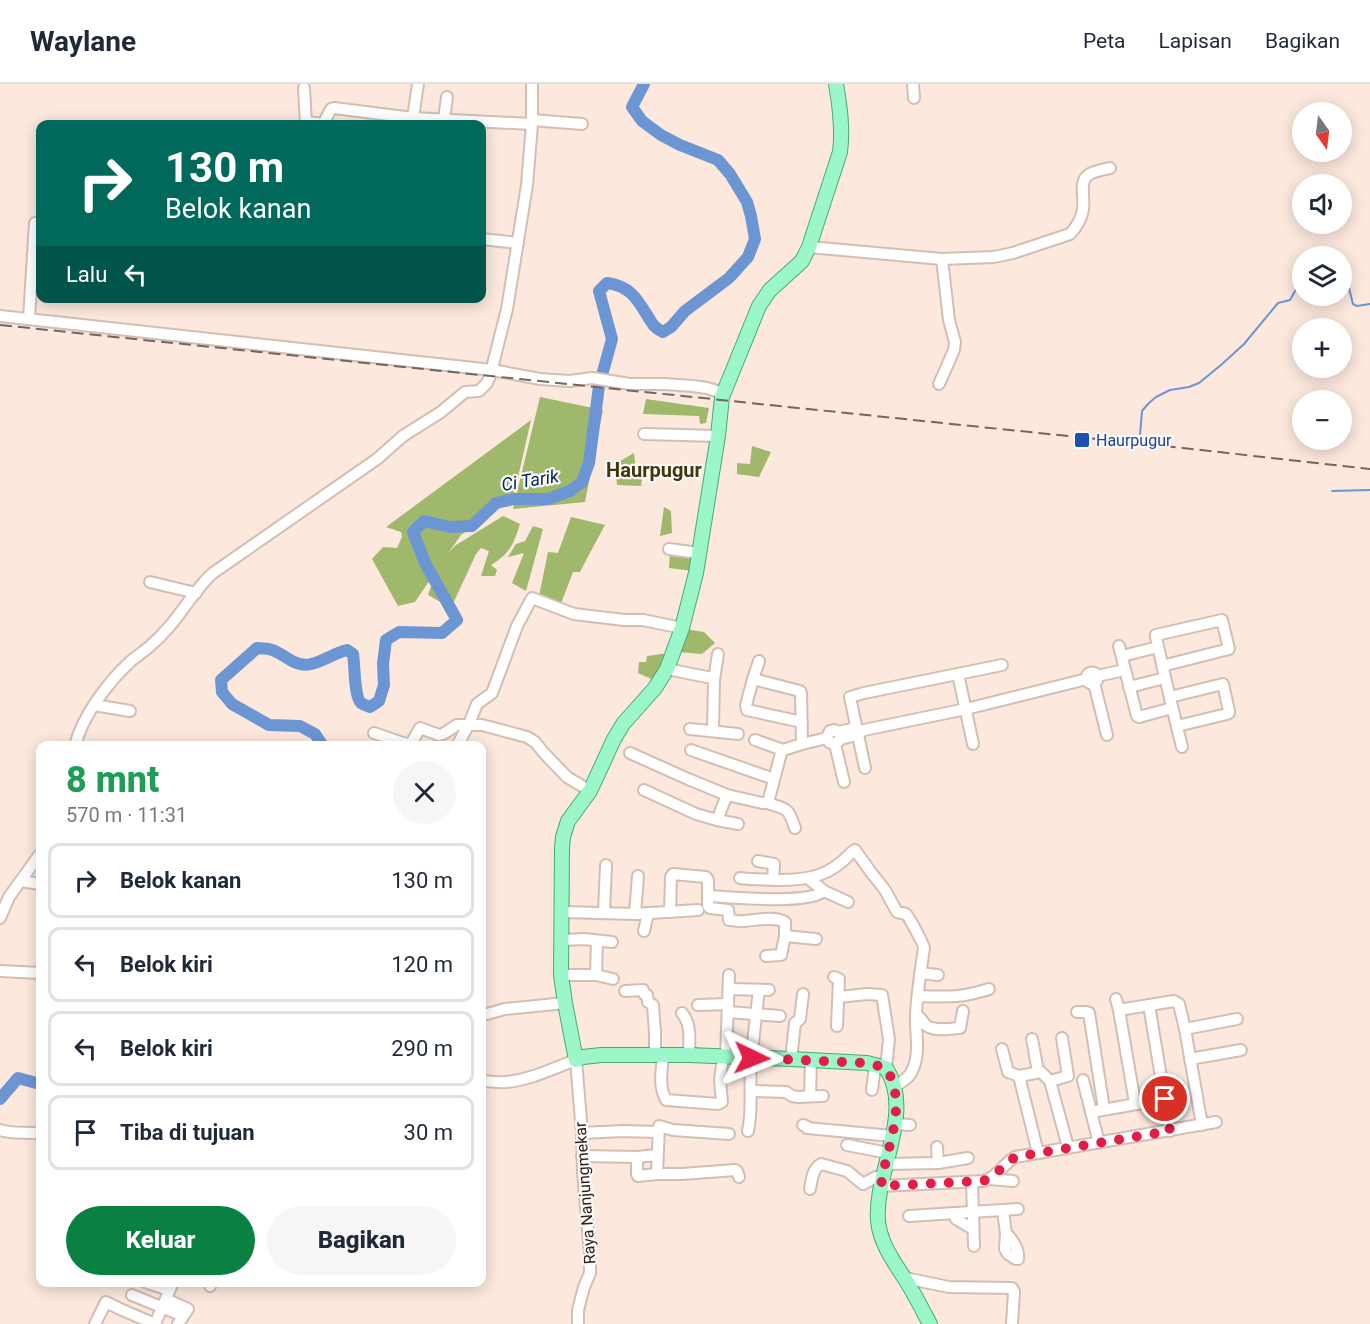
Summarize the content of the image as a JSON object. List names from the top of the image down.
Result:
{
  "streets": {
    "main road": ["Raya Nanjungmekar"]
  },
  "districts": ["Haurpugur"],
  "water": ["Ci Tarik"],
  "places": {
    "transit": ["Haurpugur"]
  },
  "north": "bottom",
  "page": {
    "header": "Waylane",
    "nav": ["Peta", "Lapisan", "Bagikan"],
    "map_buttons": ["+", "−"],
    "turn": ["130 m", "Belok kanan"],
    "then": "Lalu",
    "heading": ["8 mnt", "570 m · 11:31"],
    "list": [
      {
        "name": "Belok kanan",
        "value": "130 m"
      },
      {
        "name": "Belok kiri",
        "value": "120 m"
      },
      {
        "name": "Belok kiri",
        "value": "290 m"
      },
      {
        "name": "Tiba di tujuan",
        "value": "30 m"
      }
    ],
    "buttons": ["Keluar", "Bagikan"]
  }
}
